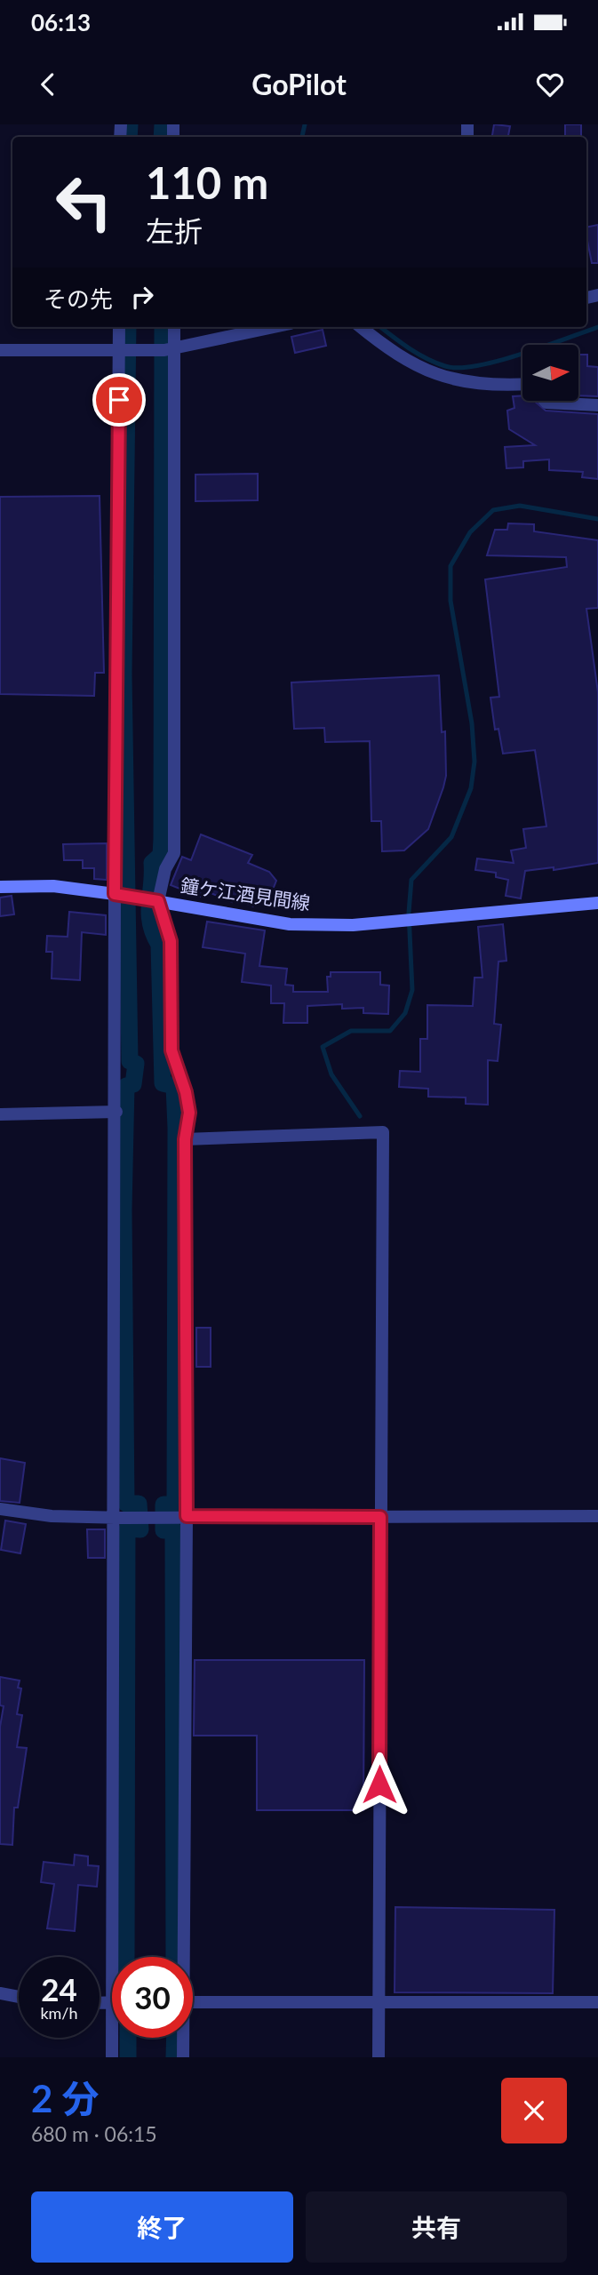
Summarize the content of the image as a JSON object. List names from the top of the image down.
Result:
{
  "streets": {
    "main road": ["鐘ケ江酒見間線"]
  },
  "north": "right",
  "page": {
    "status": "06:13",
    "header": "GoPilot",
    "turn": ["110 m", "左折"],
    "then": "その先",
    "speed": "24 km/h",
    "limit": "30",
    "heading": ["2 分", "680 m · 06:15"],
    "buttons": ["終了", "共有"]
  }
}
